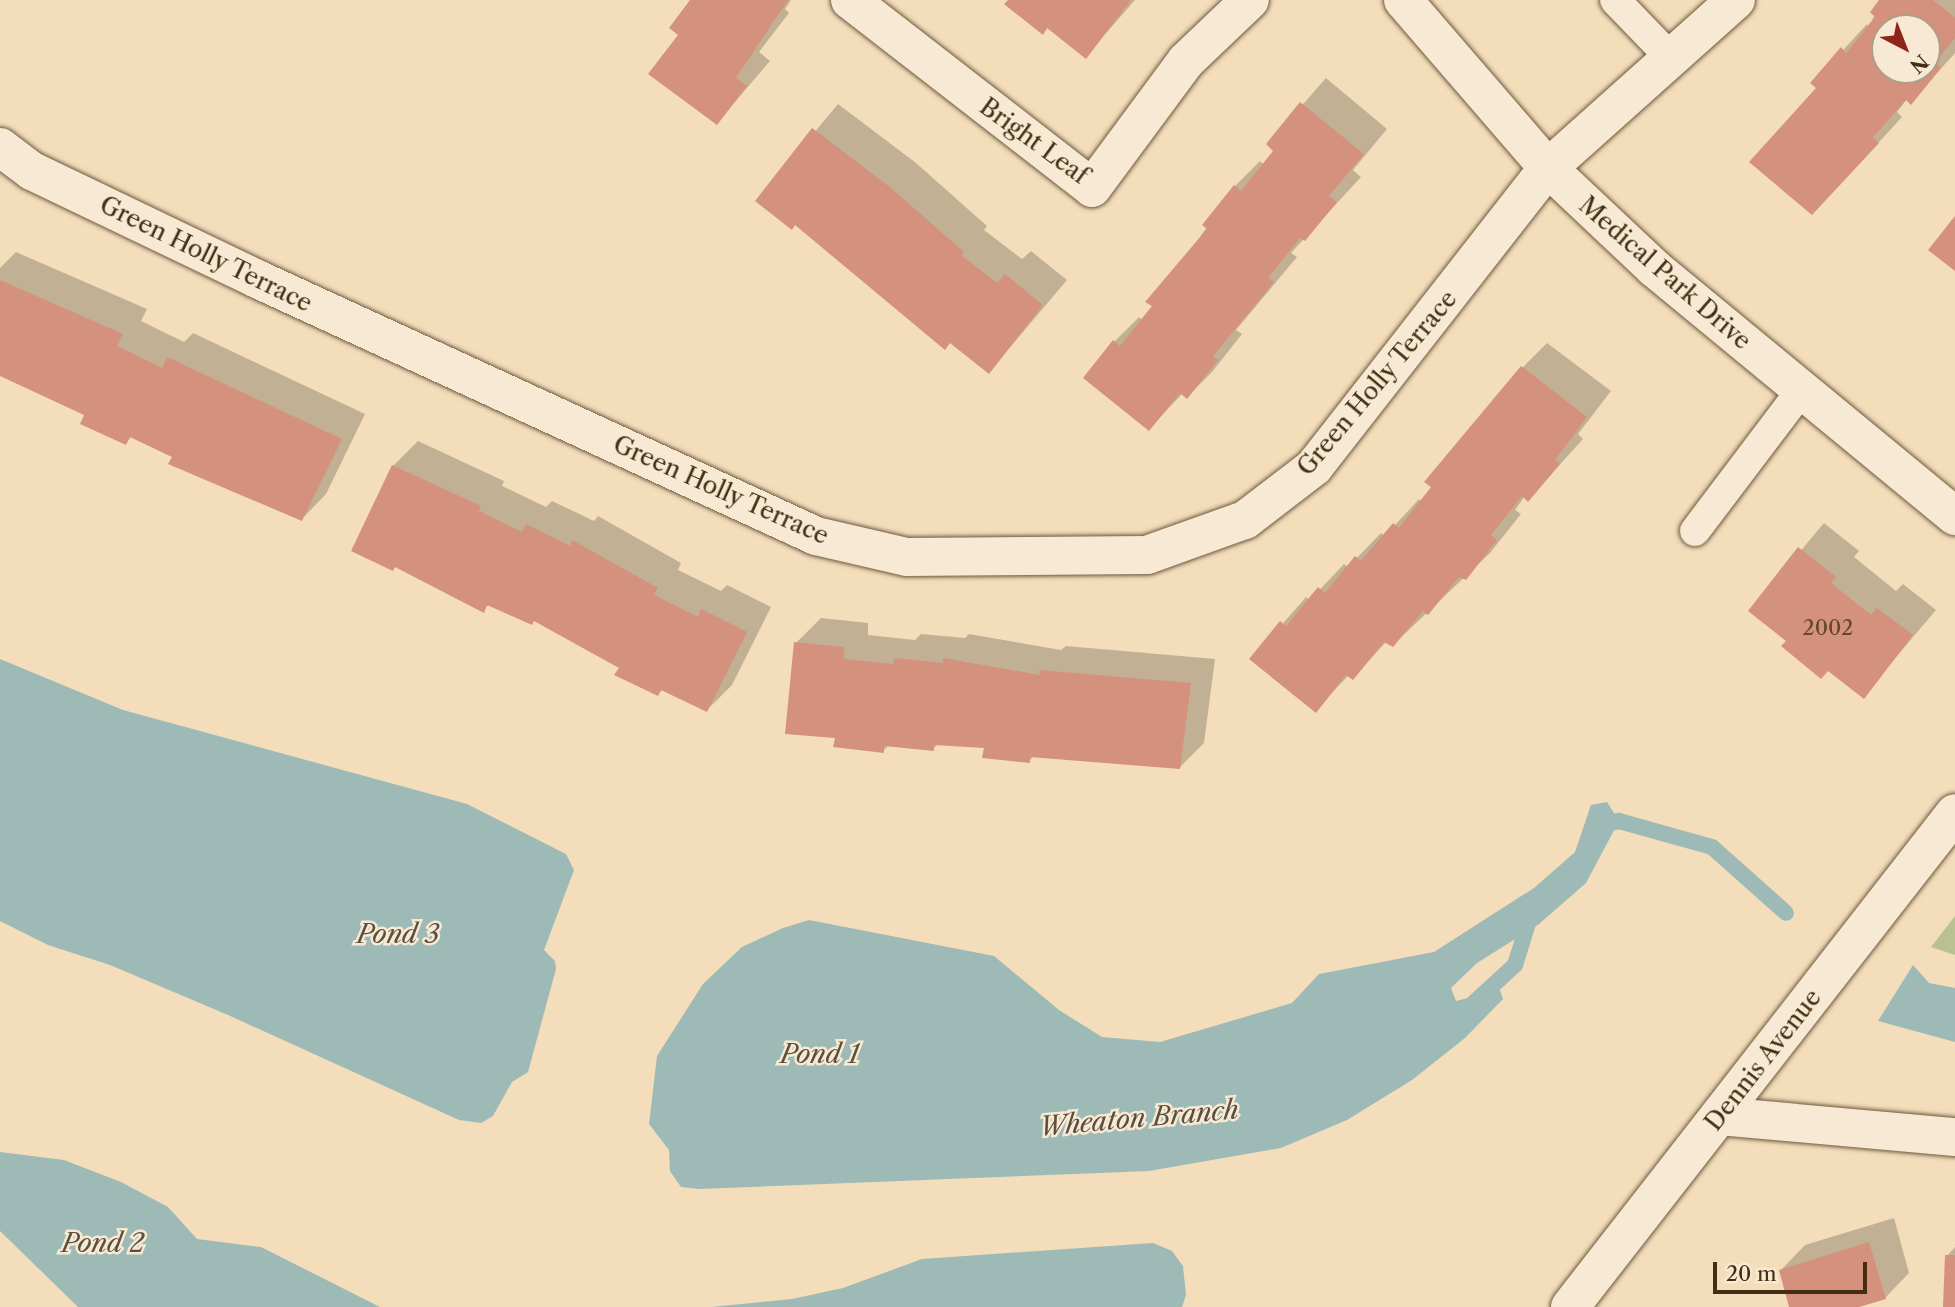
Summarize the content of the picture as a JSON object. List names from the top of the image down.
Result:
{
  "streets": {
    "street": [
      "Bright Leaf",
      "Green Holly Terrace",
      "Medical Park Drive",
      "Dennis Avenue"
    ]
  },
  "crossings": [
    ["Green Holly Terrace", "Medical Park Drive"]
  ],
  "water": [
    "Pond 3",
    "Pond 1",
    "Wheaton Branch",
    "Pond 2"
  ],
  "house_numbers": ["2002"],
  "scale_bar": "20 m",
  "north": "bottom right"
}
